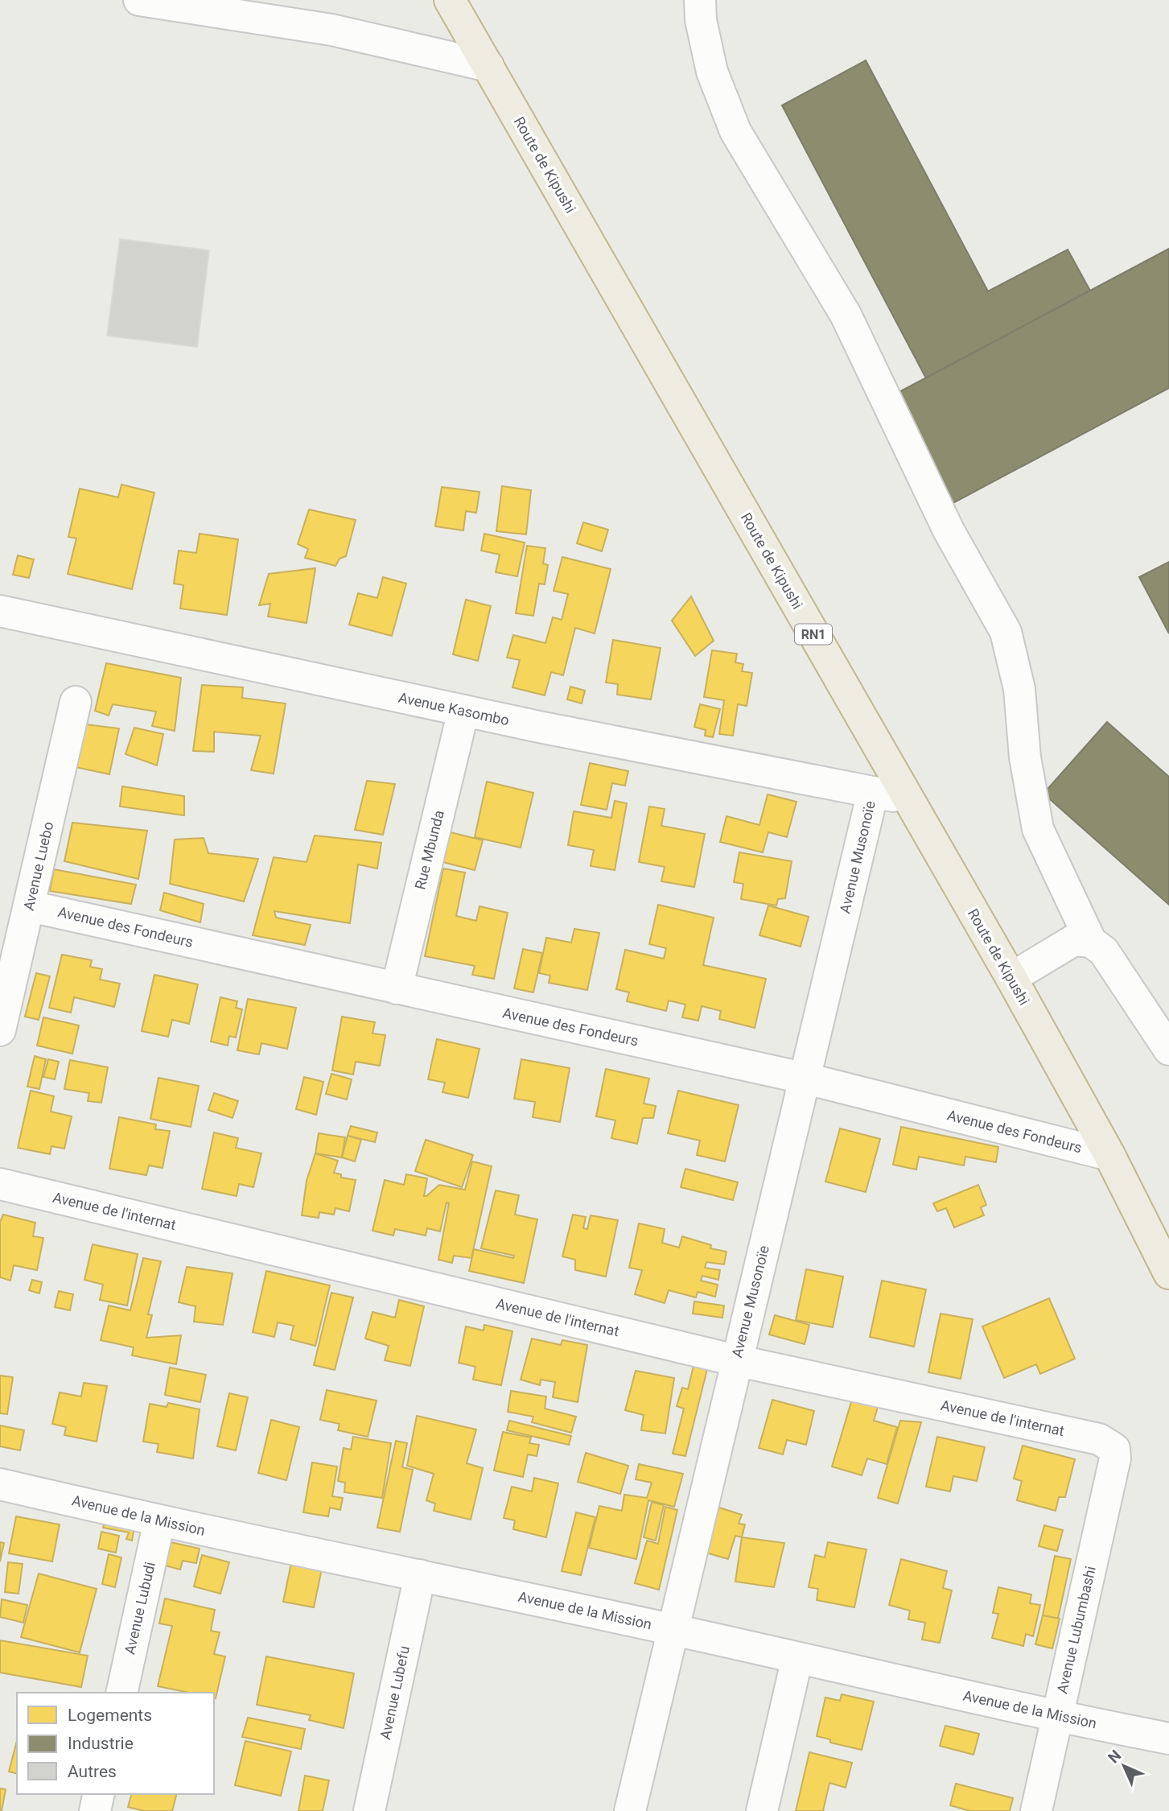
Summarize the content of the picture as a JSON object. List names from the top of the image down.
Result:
{
  "streets": {
    "highway": ["Route de Kipushi", "RN1"],
    "street": [
      "Avenue Kasombo",
      "Rue Mbunda",
      "Avenue Musonoïe",
      "Avenue Luebo",
      "Avenue des Fondeurs",
      "Avenue de l'internat",
      "Avenue de la Mission",
      "Avenue Lubudi",
      "Avenue Lubumbashi",
      "Avenue Lubefu"
    ]
  },
  "crossings": [
    ["Route de Kipushi", "Avenue Kasombo"],
    ["Route de Kipushi", "Avenue des Fondeurs"],
    ["Avenue Kasombo", "Rue Mbunda"],
    ["Avenue Kasombo", "Avenue Musonoïe"],
    ["Rue Mbunda", "Avenue des Fondeurs"],
    ["Avenue Musonoïe", "Avenue des Fondeurs"],
    ["Avenue Musonoïe", "Avenue de l'internat"],
    ["Avenue Musonoïe", "Avenue de la Mission"],
    ["Avenue Luebo", "Avenue des Fondeurs"],
    ["Avenue de l'internat", "Avenue Lubumbashi"],
    ["Avenue de la Mission", "Avenue Lubudi"],
    ["Avenue de la Mission", "Avenue Lubumbashi"],
    ["Avenue de la Mission", "Avenue Lubefu"]
  ],
  "legend": ["Logements", "Industrie", "Autres"],
  "north": "top left"
}
